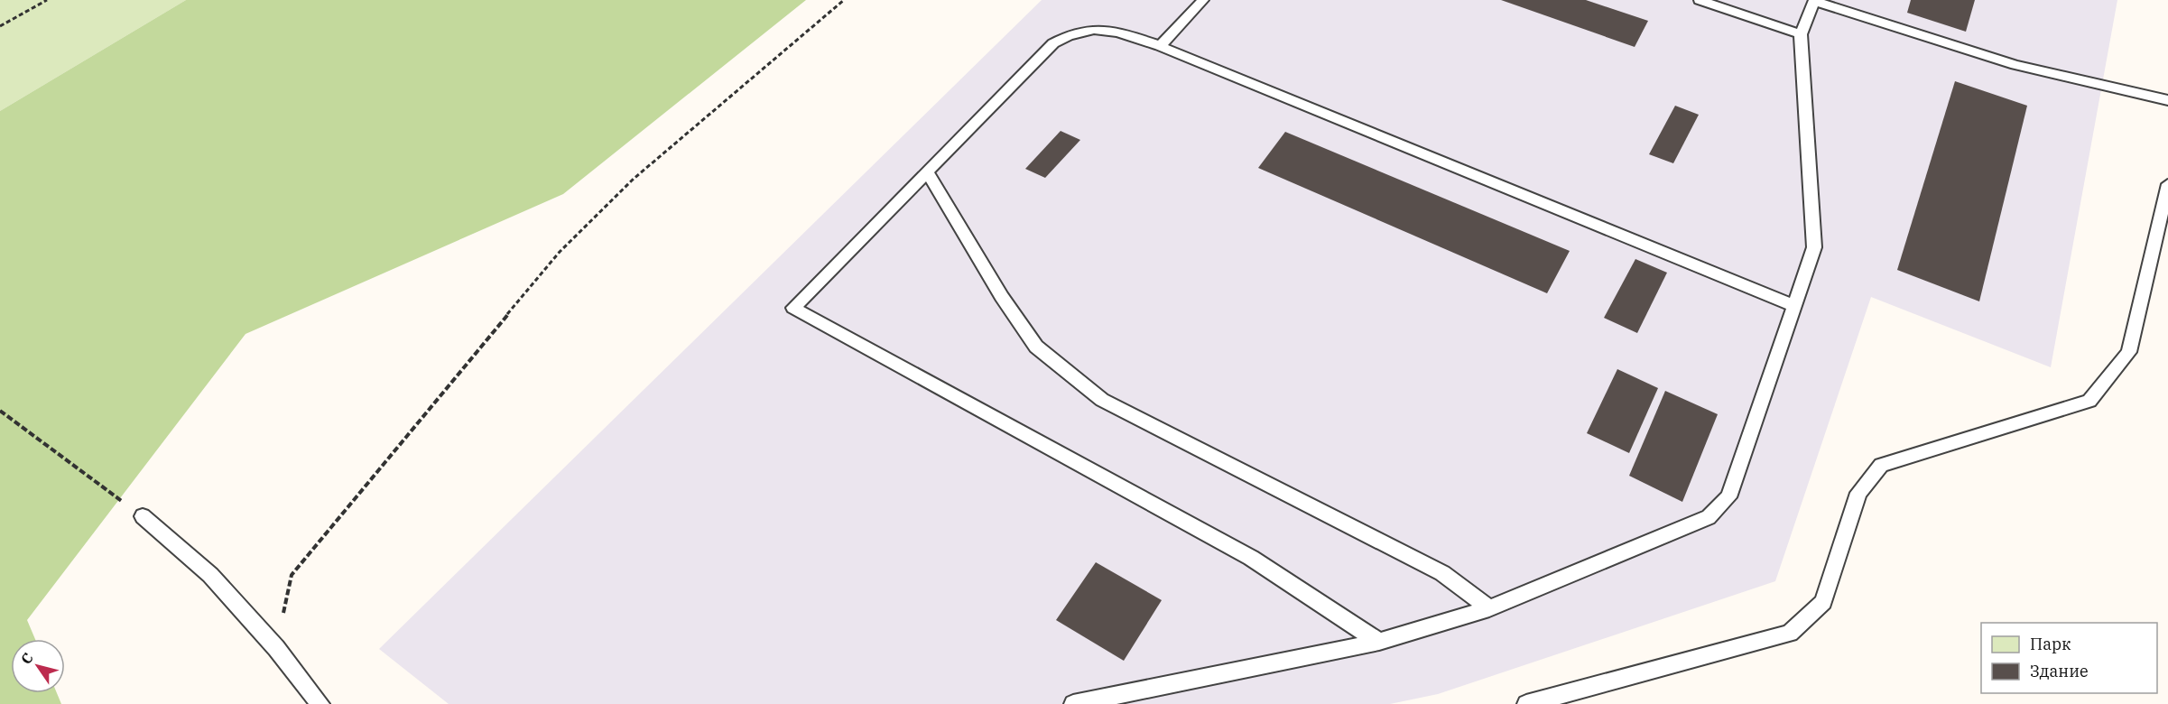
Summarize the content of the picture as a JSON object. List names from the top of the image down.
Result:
{
  "legend": ["Парк", "Здание"],
  "north": "top left"
}
